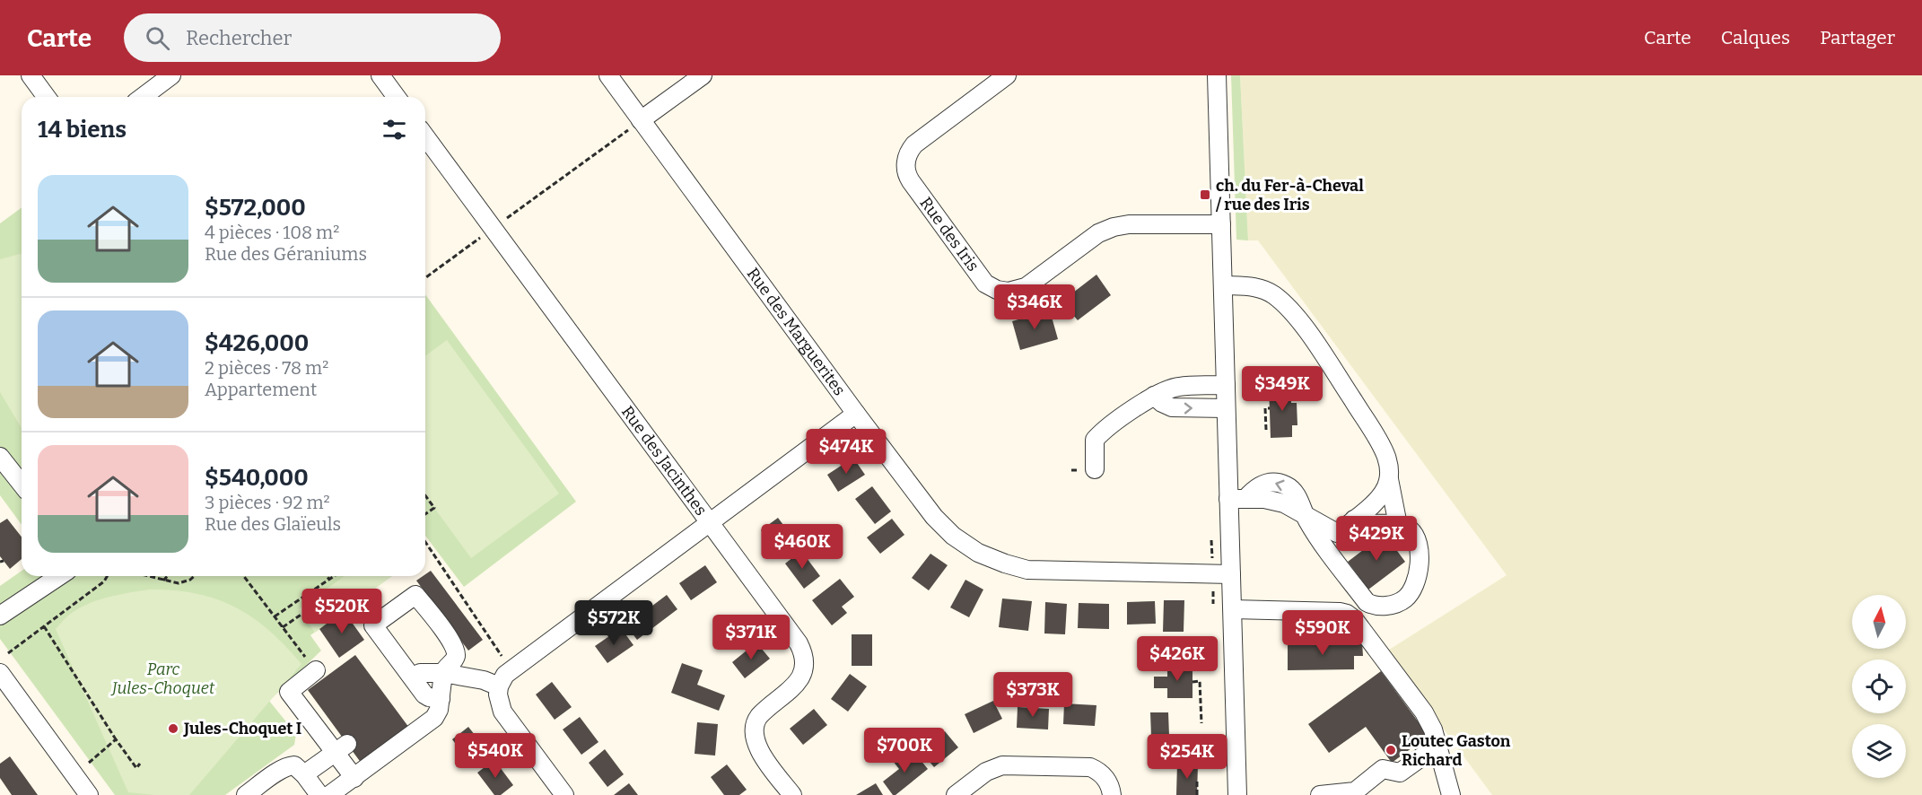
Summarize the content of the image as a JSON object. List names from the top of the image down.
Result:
{
  "streets": {
    "street": ["Rue des Iris", "Rue des Marguerites", "Rue des Jacinthes"]
  },
  "parks": ["Parc Jules-Choquet"],
  "places": {
    "transit": ["ch. du Fer-à-Cheval / rue des Iris"],
    "other": ["Jules-Choquet I", "Loutec Gaston Richard"]
  },
  "north": "top",
  "page": {
    "header": "Carte",
    "search": "Rechercher",
    "nav": ["Carte", "Calques", "Partager"],
    "heading": "14 biens",
    "list": [
      {
        "name": "$572,000",
        "note": "4 pièces · 108 m² · Rue des Géraniums"
      },
      {
        "name": "$426,000",
        "note": "2 pièces · 78 m² · Appartement"
      },
      {
        "name": "$540,000",
        "note": "3 pièces · 92 m² · Rue des Glaïeuls"
      }
    ],
    "price": [
      "$346K",
      "$349K",
      "$474K",
      "$429K",
      "$460K",
      "$520K",
      "$572K",
      "$590K",
      "$371K",
      "$426K",
      "$373K",
      "$700K",
      "$540K",
      "$254K"
    ]
  }
}
